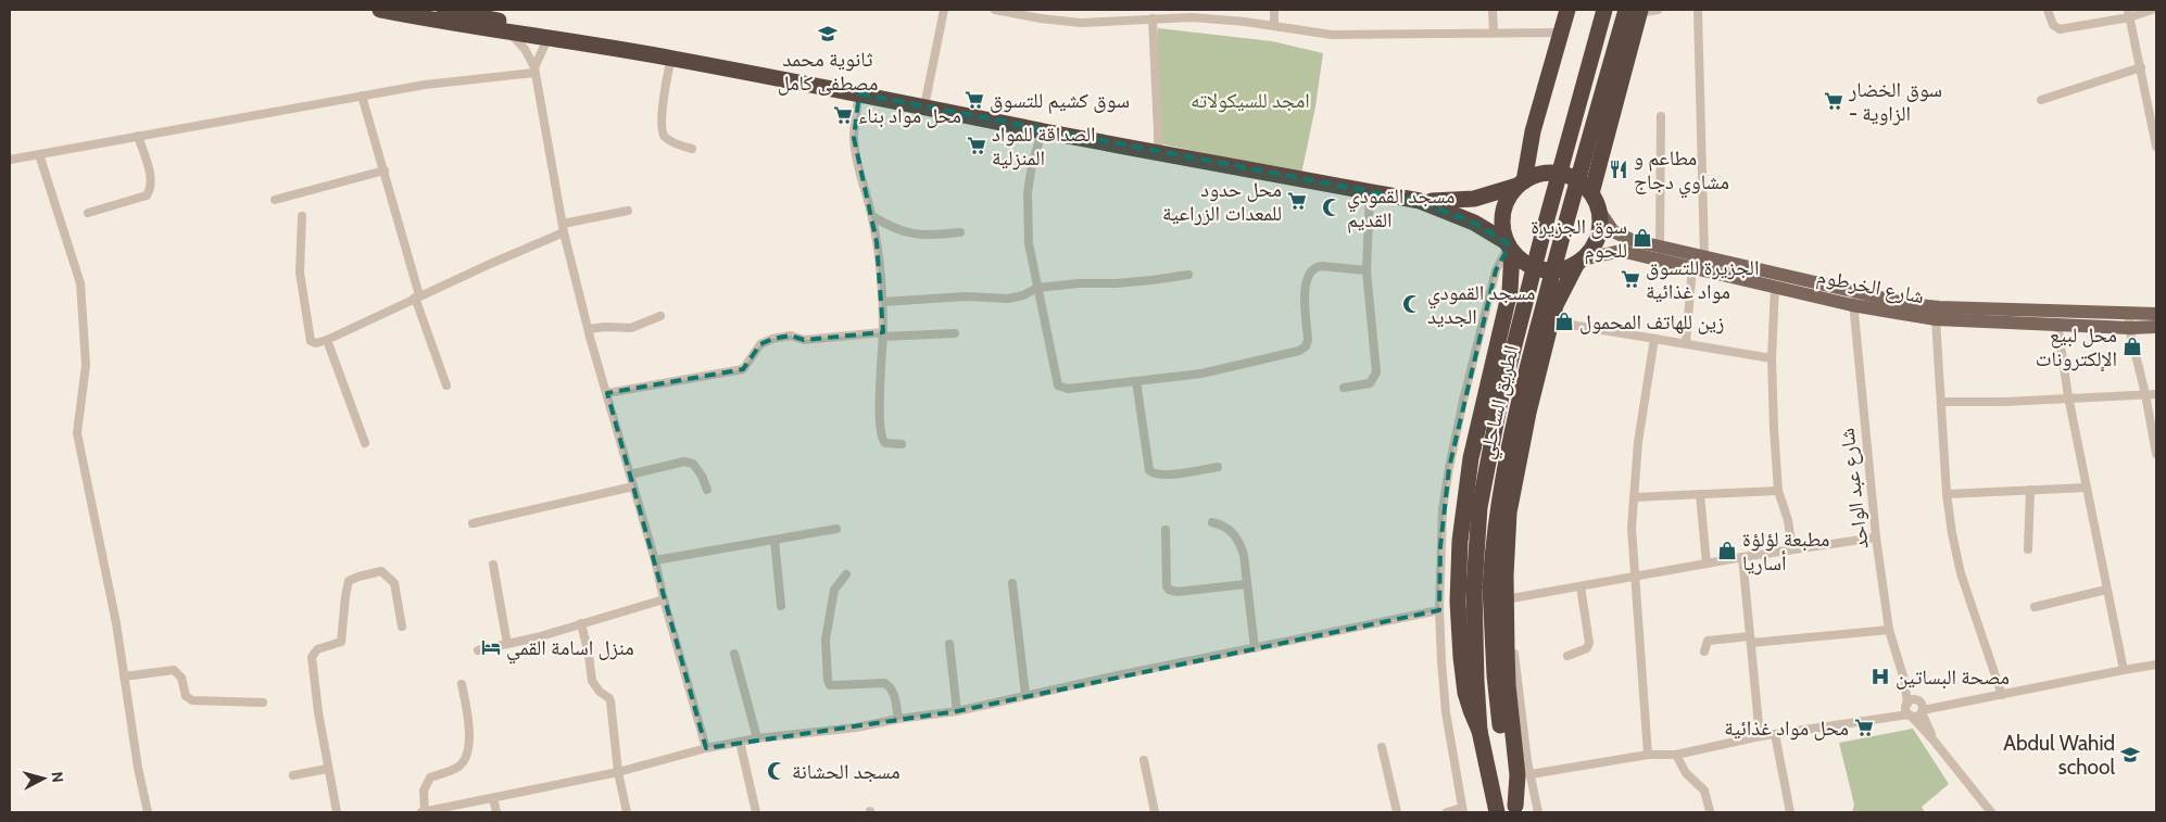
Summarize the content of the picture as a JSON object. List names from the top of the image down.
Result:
{
  "streets": {
    "highway": ["الطريق الساحلي"],
    "main road": ["شارع الخرطوم"],
    "street": ["شارع عبد الواحد"]
  },
  "crossings": [
    ["شارع الخرطوم", "شارع عبد الواحد"]
  ],
  "parks": ["امجد للسيكولاته"],
  "places": {
    "school or university": ["ثانوية محمد مصطفى كامل", "Abdul Wahid school"],
    "supermarket": [
      "سوق كشيم للتسوق",
      "سوق الخضار - الزاوية",
      "محل مواد بناء",
      "الصداقة للمواد المنزلية",
      "محل حدود للمعدات الزراعية",
      "الجزيرة للتسوق مواد غذائية",
      "محل مواد غذائية"
    ],
    "restaurant": ["مطاعم و مشاوي دجاج"],
    "mosque": ["مسجد القمودي القديم", "مسجد القمودي الجديد", "مسجد الحشانة"],
    "shop": [
      "سوق الجزيرة للحوم",
      "زين للهاتف المحمول",
      "محل لبيع الإلكترونات",
      "مطبعة لؤلؤة أساريا"
    ],
    "hotel": ["منزل اسامة القمي"],
    "hospital": ["مصحة البساتين"]
  },
  "north": "right"
}
